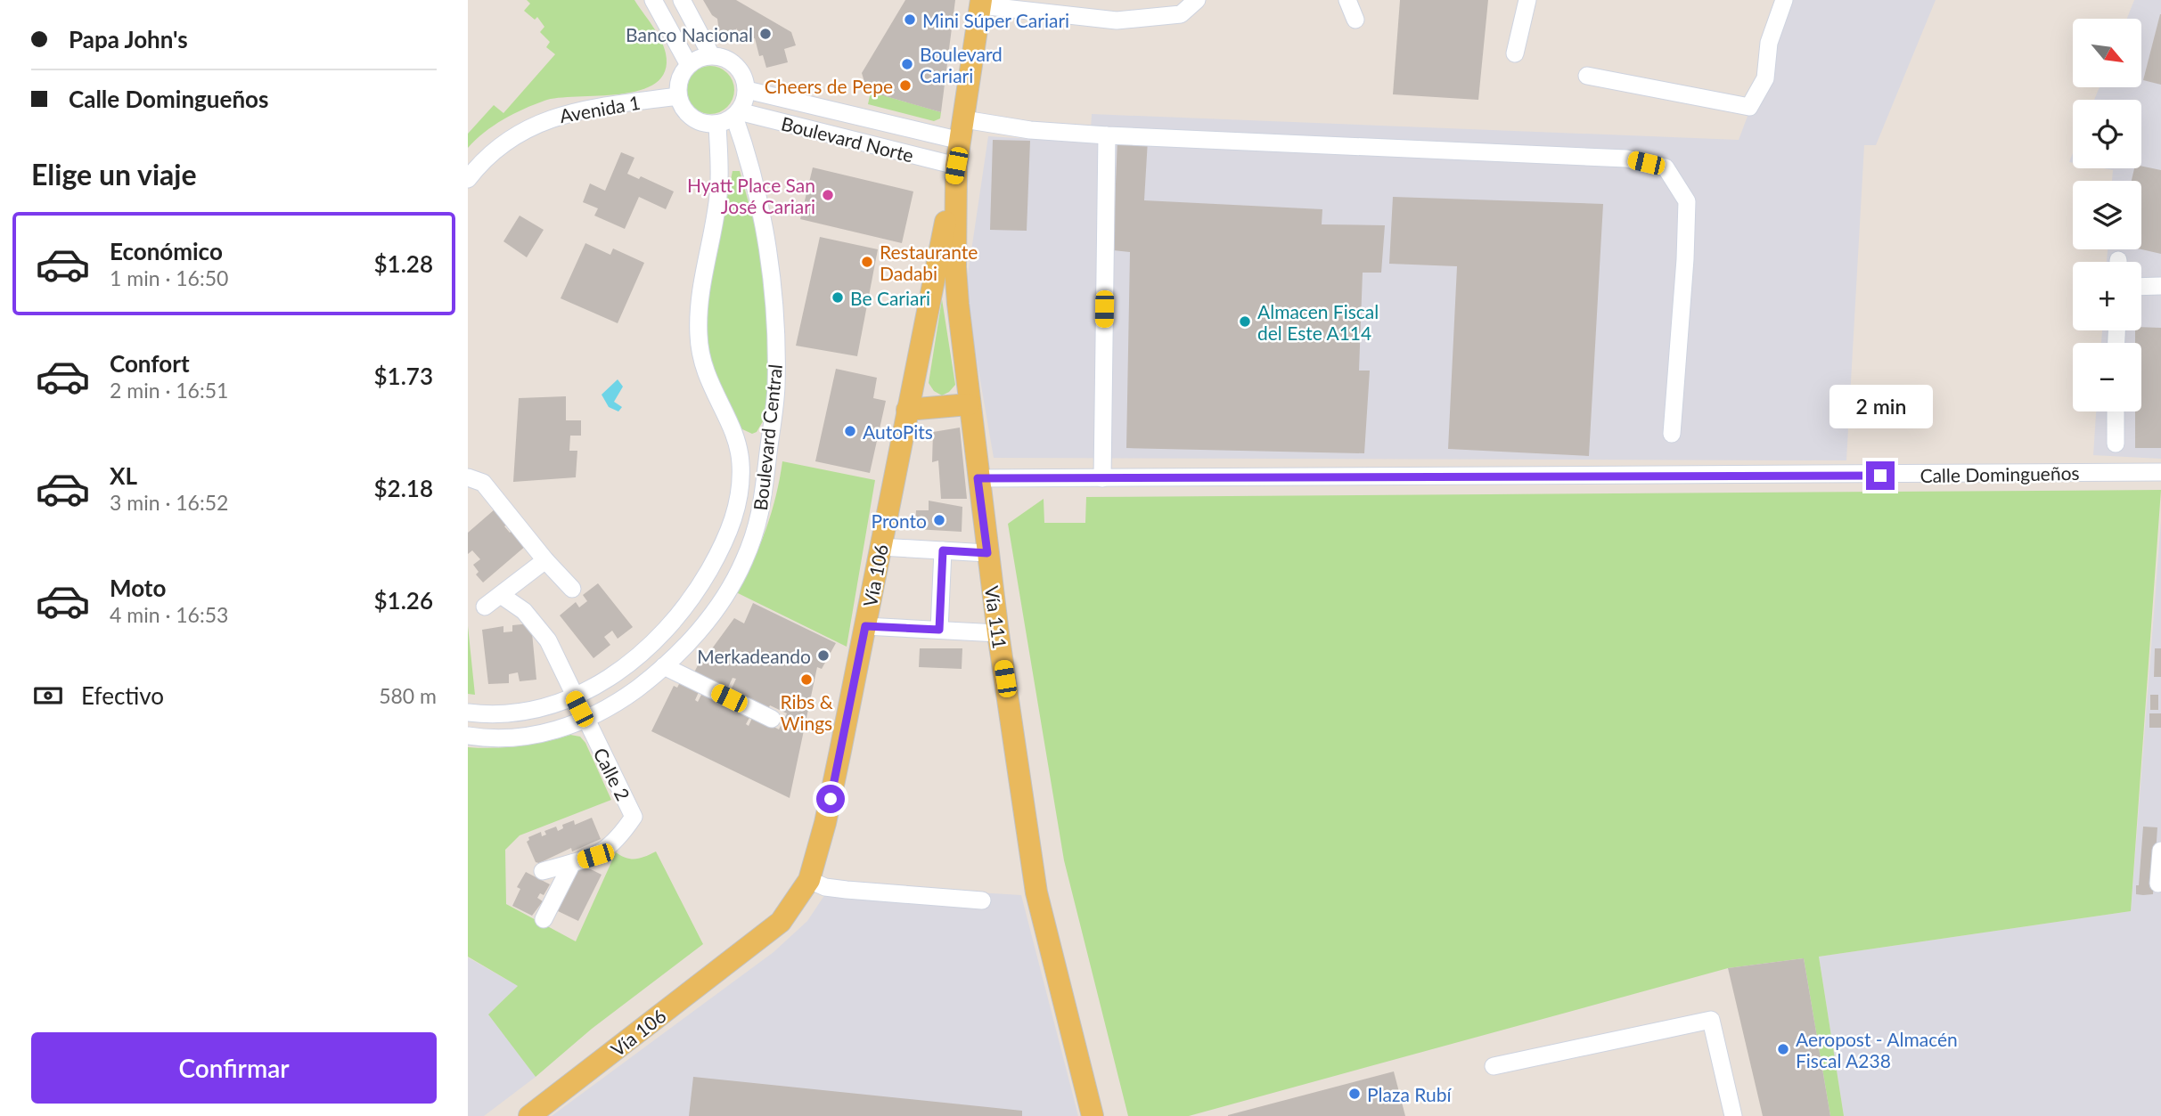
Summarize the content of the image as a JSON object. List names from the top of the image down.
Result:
{
  "streets": {
    "main road": ["Vía 106", "Vía 111"],
    "street": [
      "Avenida 1",
      "Boulevard Norte",
      "Boulevard Central",
      "Calle Domingueños",
      "Calle 2"
    ]
  },
  "crossings": [
    ["Avenida 1", "Boulevard Norte"],
    ["Avenida 1", "Boulevard Central"],
    ["Boulevard Norte", "Boulevard Central"],
    ["Boulevard Norte", "Vía 106"],
    ["Boulevard Norte", "Vía 111"],
    ["Boulevard Central", "Calle 2"],
    ["Calle Domingueños", "Vía 111"],
    ["Vía 106", "Vía 111"]
  ],
  "places": [
    "Mini Súper Cariari",
    "Banco Nacional",
    "Boulevard Cariari",
    "Cheers de Pepe",
    "Hyatt Place San José Cariari",
    "Restaurante Dadabi",
    "Be Cariari",
    "Almacen Fiscal del Este A114",
    "AutoPits",
    "Pronto",
    "Merkadeando",
    "Ribs & Wings",
    "Aeropost - Almacén Fiscal A238",
    "Plaza Rubí"
  ],
  "north": "bottom right",
  "page": {
    "banner": ["Papa John's", "Calle Domingueños"],
    "map_buttons": ["+", "−"],
    "heading": "Elige un viaje",
    "list": [
      {
        "name": "Económico",
        "note": "1 min · 16:50",
        "value": "$1.28"
      },
      {
        "name": "Confort",
        "note": "2 min · 16:51",
        "value": "$1.73"
      },
      {
        "name": "XL",
        "note": "3 min · 16:52",
        "value": "$2.18"
      },
      {
        "name": "Moto",
        "note": "4 min · 16:53",
        "value": "$1.26"
      }
    ],
    "bubble": "2 min",
    "pay": ["Efectivo", "580 m"],
    "buttons": "Confirmar"
  }
}
